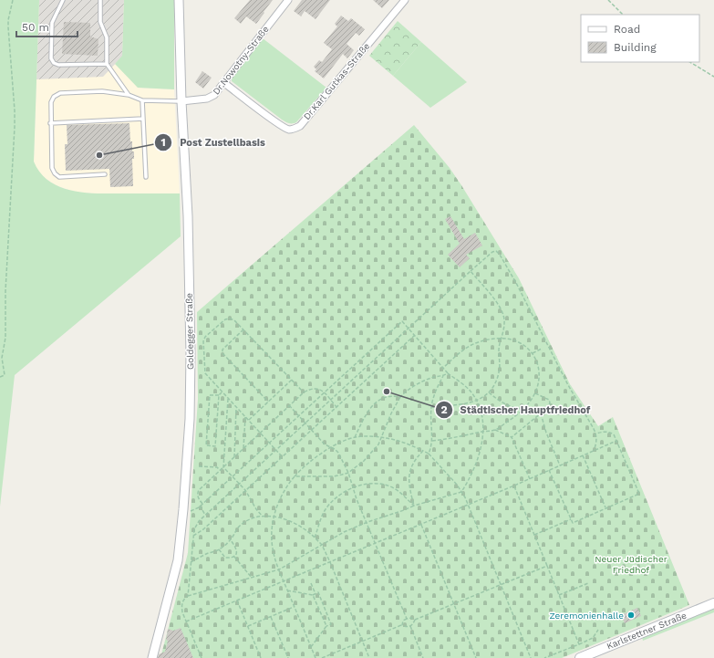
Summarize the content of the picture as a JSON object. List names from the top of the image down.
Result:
{
  "streets": {
    "main road": ["Karlstettner Straße"],
    "street": ["Dr.Nowotny-Straße", "Dr.Karl Gutkas-Straße", "Goldegger Straße"]
  },
  "crossings": [
    ["Dr.Nowotny-Straße", "Dr.Karl Gutkas-Straße"],
    ["Dr.Nowotny-Straße", "Goldegger Straße"]
  ],
  "parks": ["Neuer Jüdischer Friedhof"],
  "places": ["Post Zustellbasis", "Städtischer Hauptfriedhof", "Zeremonienhalle"],
  "legend": ["Road", "Building"],
  "scale_bar": "50 m"
}
